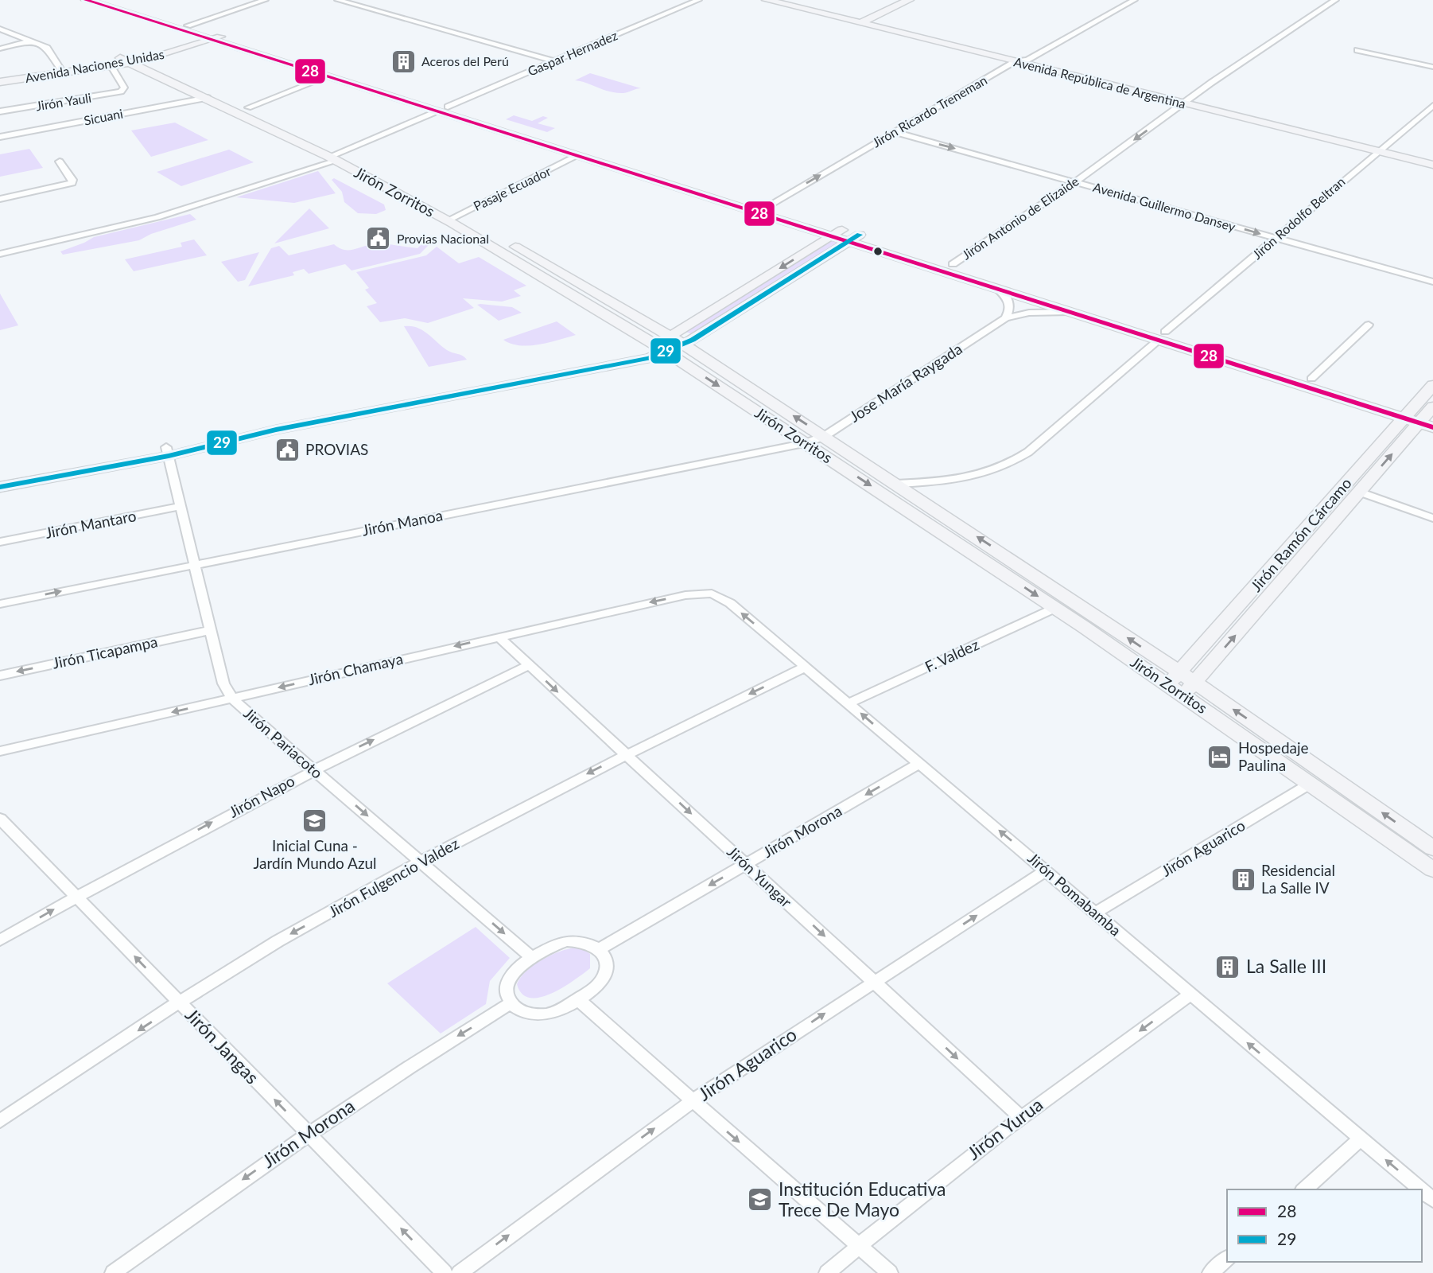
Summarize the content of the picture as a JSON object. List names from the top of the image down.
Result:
{
  "streets": {
    "main road": [
      "Avenida Naciones Unidas",
      "Avenida República de Argentina",
      "Jirón Zorritos",
      "Jirón Ramón Cárcamo"
    ],
    "street": [
      "Gaspar Hernadez",
      "Jirón Yauli",
      "Jirón Ricardo Treneman",
      "Sicuani",
      "Pasaje Ecuador",
      "Avenida Guillermo Dansey",
      "Jirón Antonio de Elizaide",
      "Jirón Rodolfo Beltran",
      "Jose María Raygada",
      "Jirón Manoa",
      "Jirón Mantaro",
      "Jirón Ticapampa",
      "F. Valdez",
      "Jirón Chamaya",
      "Jirón Pariacoto",
      "Jirón Napo",
      "Jirón Morona",
      "Jirón Aguarico",
      "Jirón Yungar",
      "Jirón Fulgencio Valdez",
      "Jirón Pomabamba",
      "Jirón Jangas",
      "Jirón Yurua"
    ]
  },
  "crossings": [
    ["Gaspar Hernadez", "Jirón Zorritos"],
    ["Avenida Naciones Unidas", "Jirón Yauli"],
    ["Avenida Naciones Unidas", "Jirón Zorritos"],
    ["Avenida República de Argentina", "Jirón Ricardo Treneman"],
    ["Avenida República de Argentina", "Jirón Antonio de Elizaide"],
    ["Avenida República de Argentina", "Jirón Rodolfo Beltran"],
    ["Jirón Ricardo Treneman", "Avenida Guillermo Dansey"],
    ["Sicuani", "Jirón Zorritos"],
    ["Pasaje Ecuador", "Jirón Zorritos"],
    ["Jirón Zorritos", "Jirón Rodolfo Beltran"],
    ["Jirón Zorritos", "Jose María Raygada"],
    ["Jirón Zorritos", "Jirón Manoa"],
    ["Jirón Zorritos", "Jirón Ramón Cárcamo"],
    ["Jirón Zorritos", "F. Valdez"],
    ["Jirón Zorritos", "Jirón Aguarico"],
    ["Avenida Guillermo Dansey", "Jirón Antonio de Elizaide"],
    ["Avenida Guillermo Dansey", "Jirón Rodolfo Beltran"],
    ["Jose María Raygada", "Jirón Manoa"],
    ["Jirón Manoa", "Jirón Pariacoto"],
    ["Jirón Mantaro", "Jirón Pariacoto"],
    ["Jirón Ticapampa", "Jirón Pariacoto"],
    ["F. Valdez", "Jirón Pomabamba"],
    ["Jirón Chamaya", "Jirón Pariacoto"],
    ["Jirón Chamaya", "Jirón Yungar"],
    ["Jirón Chamaya", "Jirón Pomabamba"],
    ["Jirón Pariacoto", "Jirón Napo"],
    ["Jirón Pariacoto", "Jirón Morona"],
    ["Jirón Pariacoto", "Jirón Fulgencio Valdez"],
    ["Jirón Napo", "Jirón Yungar"],
    ["Jirón Napo", "Jirón Jangas"],
    ["Jirón Morona", "Jirón Yungar"],
    ["Jirón Morona", "Jirón Pomabamba"],
    ["Jirón Morona", "Jirón Jangas"],
    ["Jirón Aguarico", "Jirón Yungar"],
    ["Jirón Aguarico", "Jirón Pomabamba"],
    ["Jirón Yungar", "Jirón Fulgencio Valdez"],
    ["Jirón Yungar", "Jirón Yurua"],
    ["Jirón Fulgencio Valdez", "Jirón Pomabamba"],
    ["Jirón Fulgencio Valdez", "Jirón Jangas"],
    ["Jirón Pomabamba", "Jirón Yurua"]
  ],
  "one_way": [
    "Jirón Ricardo Treneman",
    "Avenida Guillermo Dansey",
    "Jirón Ticapampa",
    "Jirón Chamaya",
    "Jirón Pariacoto",
    "Jirón Napo",
    "Jirón Morona",
    "Jirón Aguarico",
    "Jirón Yungar",
    "Jirón Fulgencio Valdez",
    "Jirón Pomabamba",
    "Jirón Jangas",
    "Jirón Yurua"
  ],
  "places": {
    "building": ["Aceros del Perú", "Residencial La Salle IV", "La Salle III"],
    "public building": ["Provias Nacional", "PROVIAS"],
    "hotel": ["Hospedaje Paulina"],
    "school or university": ["Inicial Cuna - Jardín Mundo Azul", "Institución Educativa Trece De Mayo"]
  },
  "lines": ["transit line 28", "transit line 29"],
  "legend": ["28", "29"]
}
